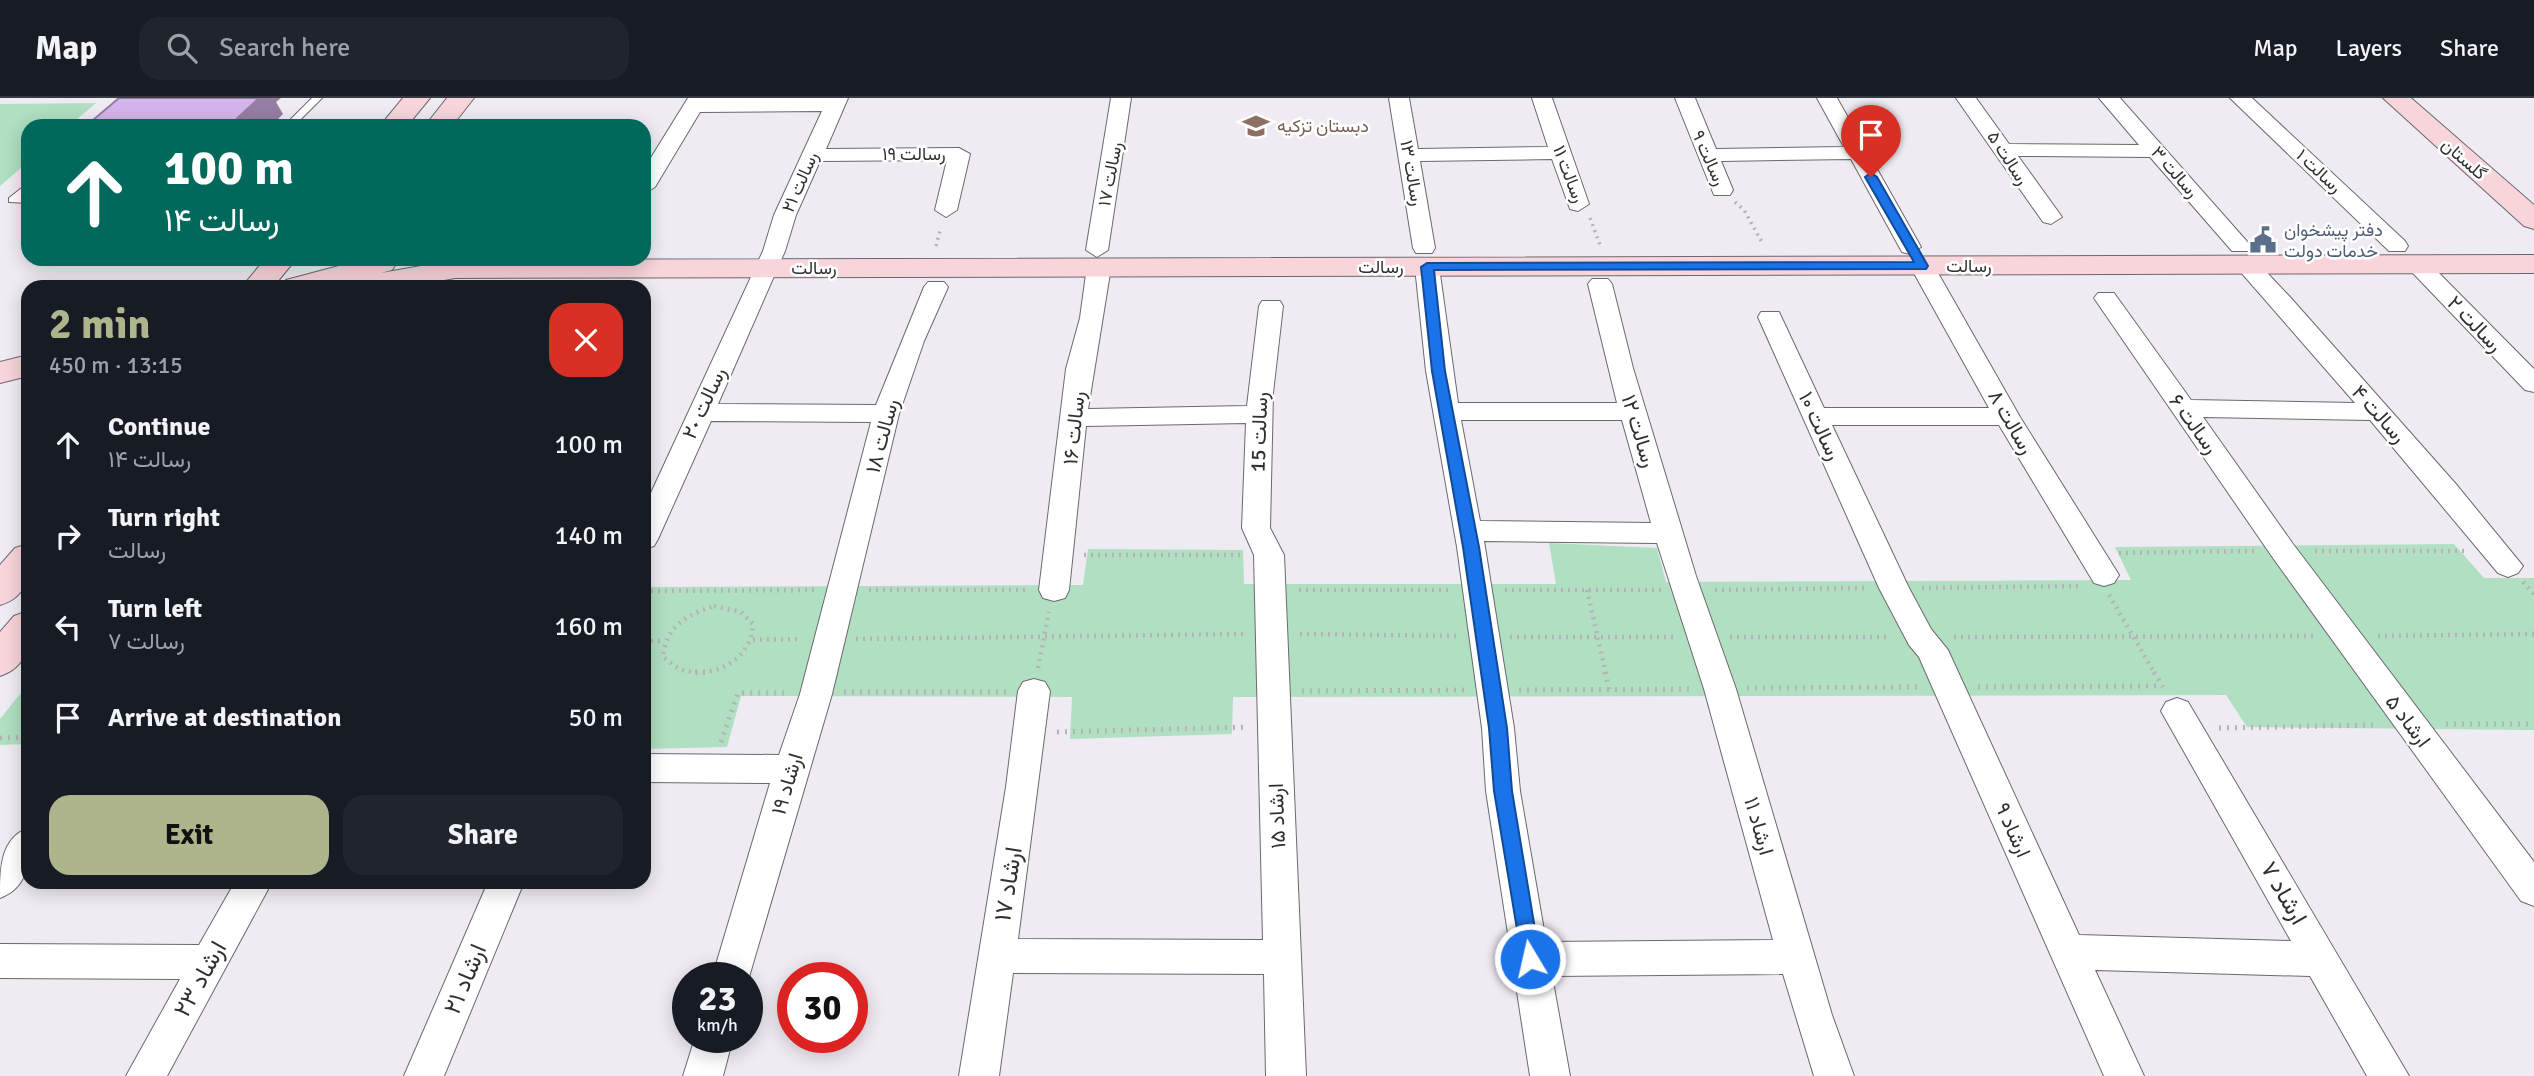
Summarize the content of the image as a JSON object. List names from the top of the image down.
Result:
{
  "streets": {
    "street": [
      "رسالت ۱۹",
      "رسالت ۹",
      "رسالت ۵",
      "گلستان",
      "رسالت ۱",
      "رسالت ۳",
      "رسالت ۱۳",
      "رسالت ۱۷",
      "رسالت ۱۱",
      "رسالت ۲۱",
      "رسالت",
      "رسالت ۲",
      "رسالت ٢٠",
      "رسالت ۴",
      "رسالت ۸",
      "رسالت ۶",
      "رسالت ۱۰",
      "رسالت ۱۶",
      "رسالت ۱۲",
      "رسالت 15",
      "رسالت ۱۸",
      "ارشاد ۵",
      "ارشاد ۱۹",
      "ارشاد ۱۵",
      "ارشاد ۱۱",
      "ارشاد ۹",
      "ارشاد ۱۷",
      "ارشاد ۷",
      "ارشاد ۲۳",
      "ارشاد ۲۱"
    ]
  },
  "crossings": [
    ["رسالت ۱۹", "رسالت ۲۱"],
    ["رسالت ۹", "رسالت"],
    ["رسالت ۱", "رسالت"],
    ["رسالت ۱", "رسالت ۲"],
    ["رسالت ۳", "رسالت"],
    ["رسالت ۳", "رسالت ۴"],
    ["رسالت ۱۳", "رسالت"],
    ["رسالت ۱۷", "رسالت"],
    ["رسالت ۱۷", "رسالت ۱۶"],
    ["رسالت ۱۱", "رسالت"],
    ["رسالت ۲۱", "رسالت"],
    ["رسالت ۲۱", "رسالت ٢٠"],
    ["رسالت", "رسالت ۲"],
    ["رسالت", "رسالت ٢٠"],
    ["رسالت", "رسالت ۴"],
    ["رسالت", "رسالت ۸"],
    ["رسالت", "رسالت ۱۶"],
    ["رسالت ۶", "ارشاد ۵"],
    ["رسالت ۱۰", "ارشاد ۹"],
    ["رسالت ۱۲", "ارشاد ۱۱"],
    ["رسالت 15", "ارشاد ۱۵"],
    ["رسالت ۱۸", "ارشاد ۱۹"]
  ],
  "places": {
    "school or university": ["دبستان تزکیه"],
    "public building": ["دفتر پیشخوان خدمات دولت"]
  },
  "page": {
    "header": "Map",
    "search": "Search here",
    "nav": ["Map", "Layers", "Share"],
    "turn": ["100 m", "رسالت ۱۴"],
    "heading": ["2 min", "450 m · 13:15"],
    "list": [
      {
        "name": "Continue",
        "note": "رسالت ۱۴",
        "value": "100 m"
      },
      {
        "name": "Turn right",
        "note": "رسالت",
        "value": "140 m"
      },
      {
        "name": "Turn left",
        "note": "رسالت ۷",
        "value": "160 m"
      },
      {
        "name": "Arrive at destination",
        "value": "50 m"
      }
    ],
    "buttons": ["Exit", "Share"],
    "speed": "23 km/h",
    "limit": "30"
  }
}
